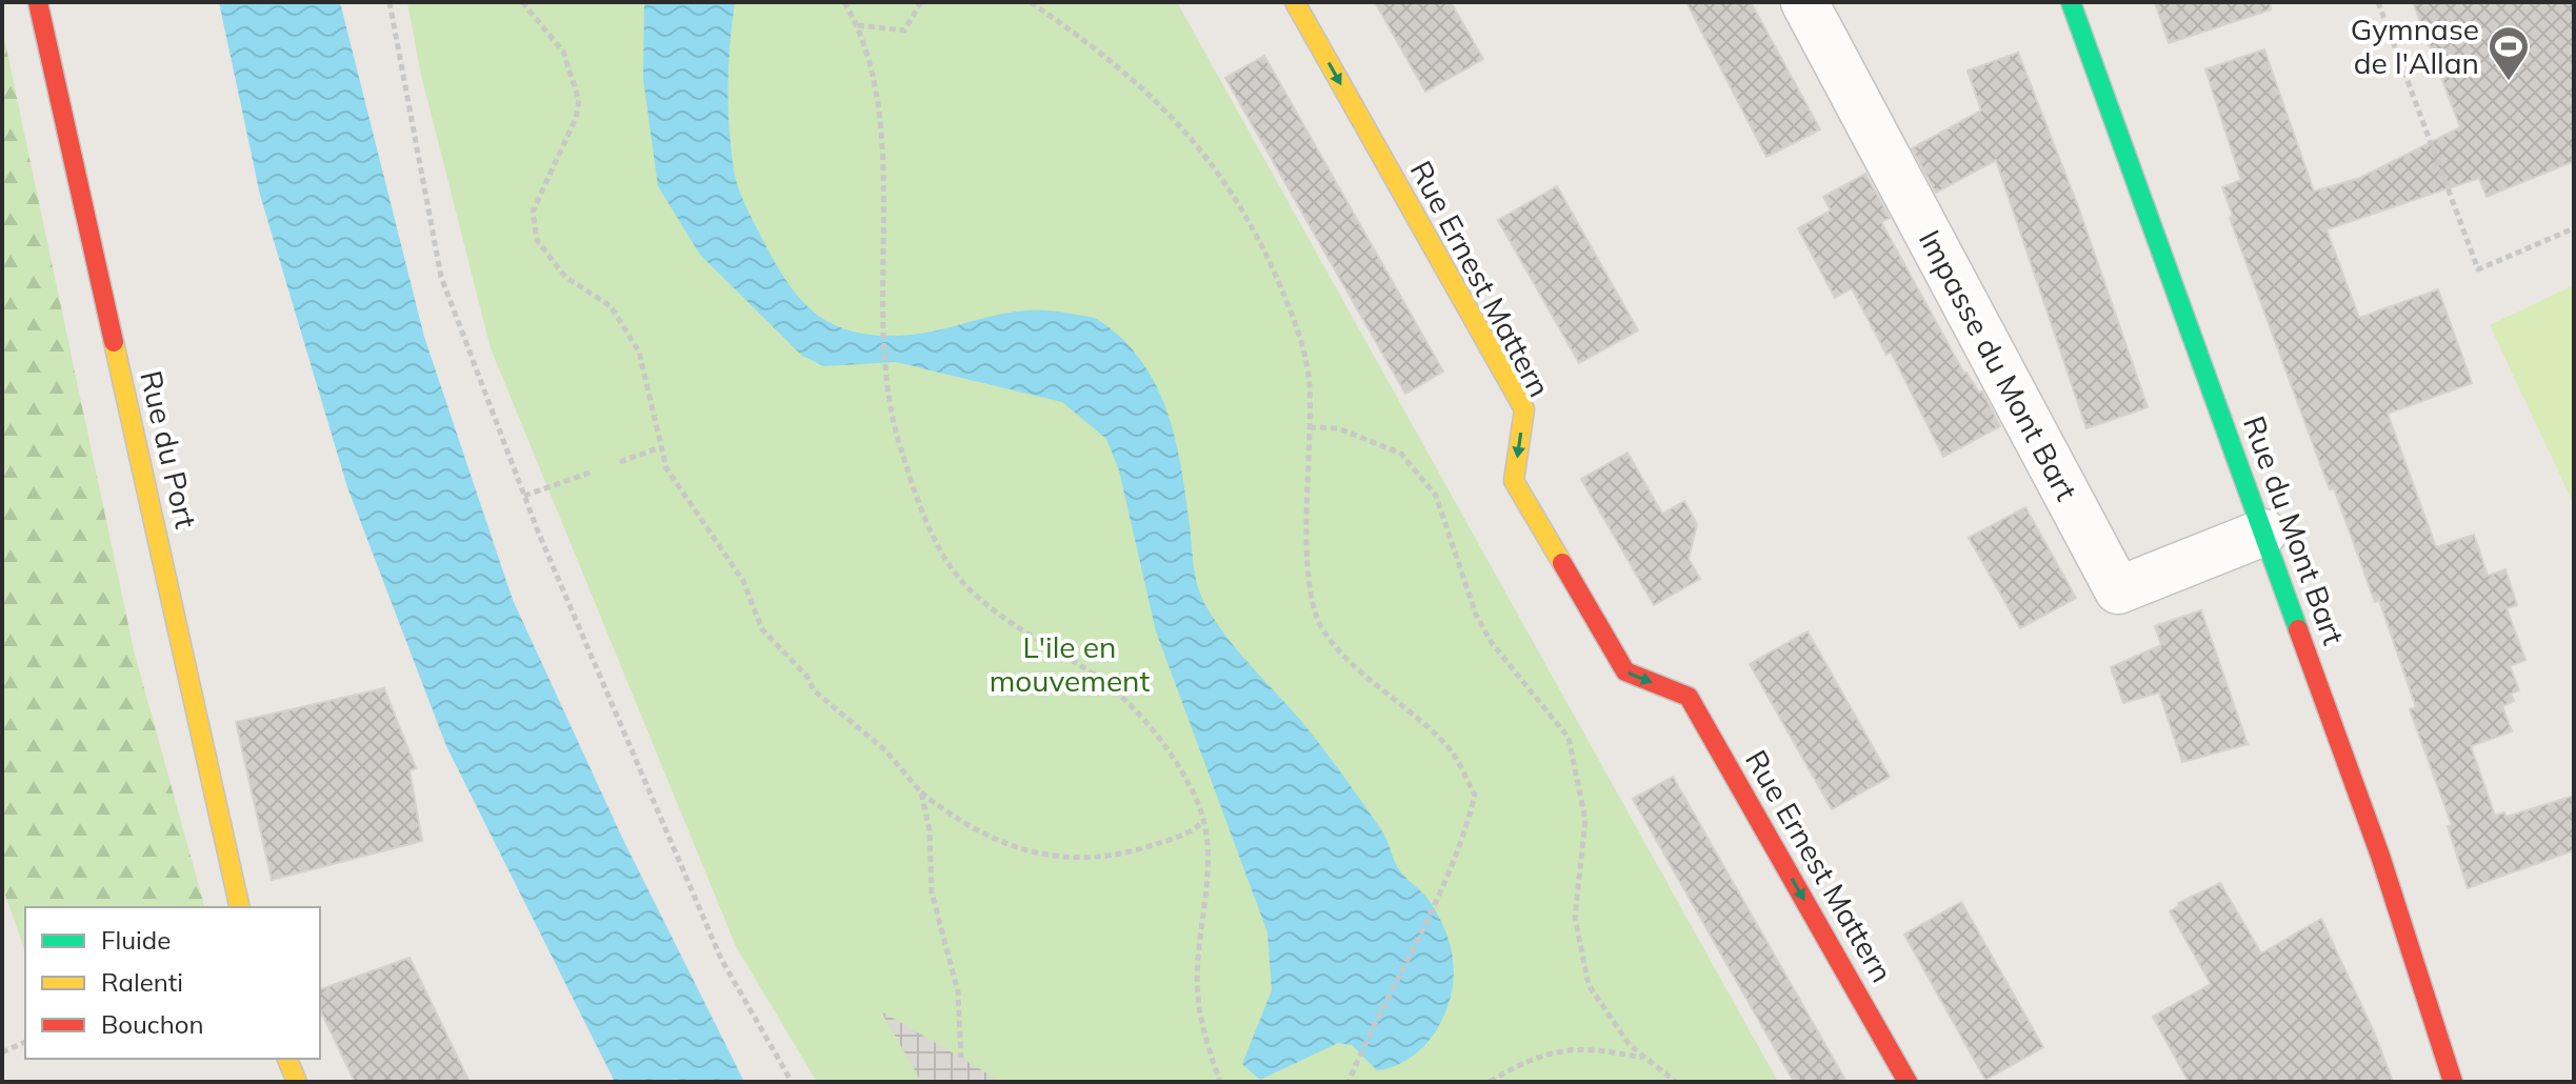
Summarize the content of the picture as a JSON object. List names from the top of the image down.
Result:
{
  "streets": {
    "street": [
      "Rue Ernest Mattern",
      "Impasse du Mont Bart",
      "Rue du Port",
      "Rue du Mont Bart"
    ]
  },
  "crossings": [
    ["Impasse du Mont Bart", "Rue du Mont Bart"]
  ],
  "one_way": ["Rue Ernest Mattern"],
  "parks": ["L'ile en mouvement"],
  "places": {
    "sports": ["Gymnase de l'Allan"]
  },
  "legend": ["Fluide", "Ralenti", "Bouchon"]
}
